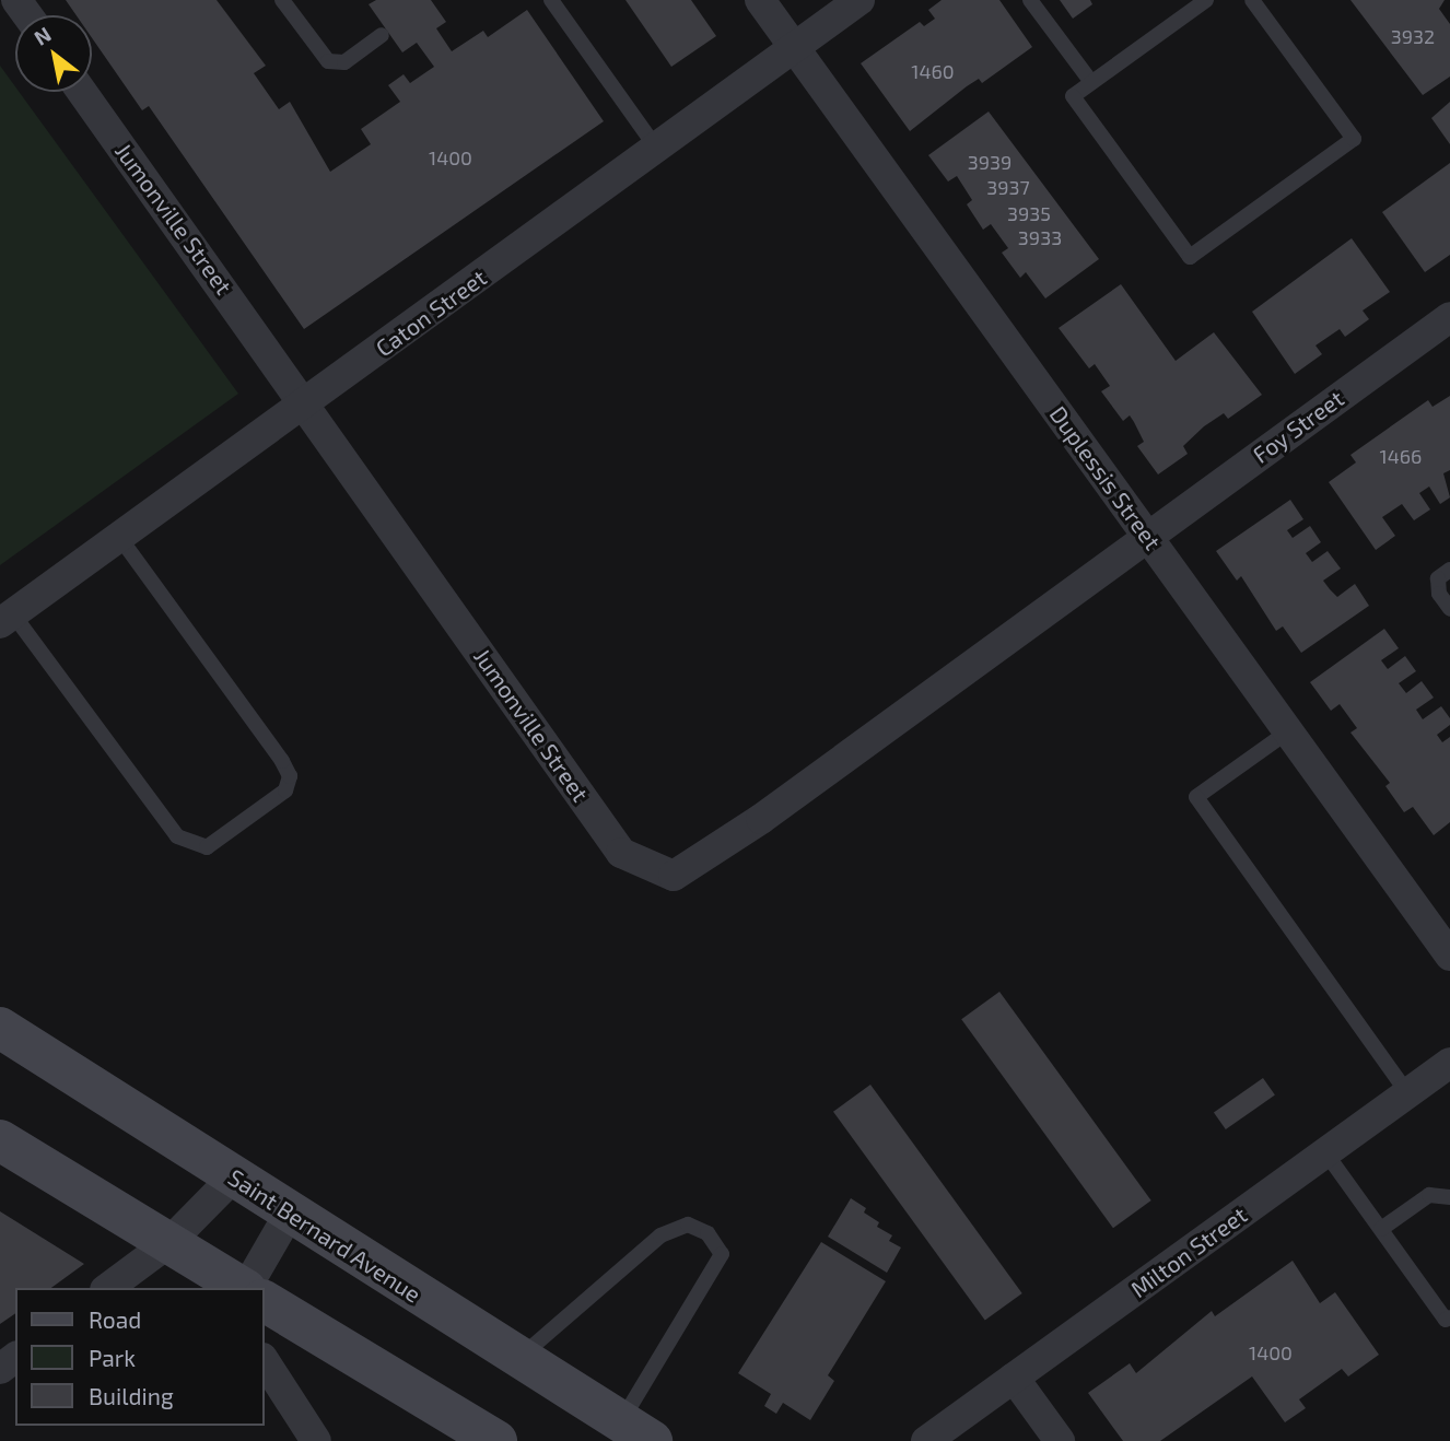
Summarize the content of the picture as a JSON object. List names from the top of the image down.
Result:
{
  "streets": {
    "main road": ["Saint Bernard Avenue"],
    "street": [
      "Jumonville Street",
      "Caton Street",
      "Foy Street",
      "Duplessis Street",
      "Milton Street"
    ]
  },
  "crossings": [
    ["Jumonville Street", "Caton Street"],
    ["Jumonville Street", "Foy Street"],
    ["Jumonville Street", "Duplessis Street"],
    ["Caton Street", "Duplessis Street"],
    ["Foy Street", "Duplessis Street"]
  ],
  "house_numbers": [
    "3932",
    "1460",
    "1400",
    "3939",
    "3937",
    "3935",
    "3933",
    "1466",
    "1400"
  ],
  "legend": ["Road", "Park", "Building"],
  "north": "top left"
}
